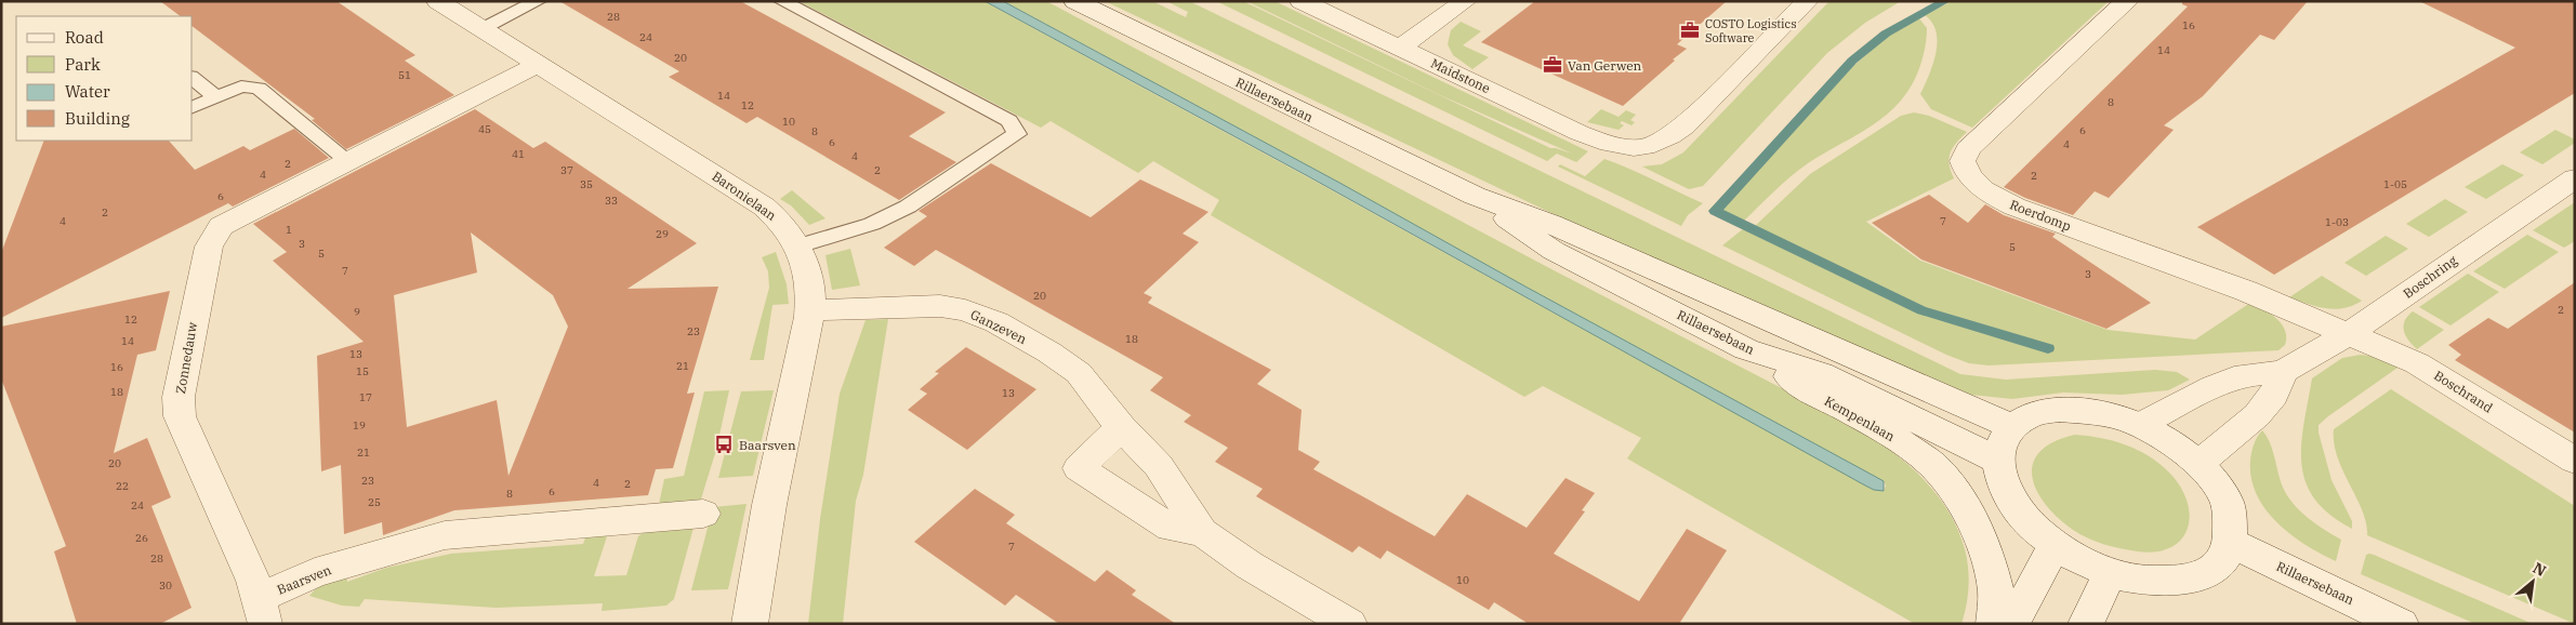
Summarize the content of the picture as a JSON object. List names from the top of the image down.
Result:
{
  "streets": {
    "street": [
      "Maidstone",
      "Rillaersebaan",
      "Baronielaan",
      "Roerdomp",
      "Boschring",
      "Ganzeven",
      "Zonnedauw",
      "Boschrand",
      "Kempenlaan",
      "Baarsven"
    ]
  },
  "crossings": [
    ["Rillaersebaan", "Kempenlaan"],
    ["Baronielaan", "Ganzeven"],
    ["Baronielaan", "Zonnedauw"],
    ["Roerdomp", "Boschring"],
    ["Roerdomp", "Boschrand"],
    ["Boschring", "Boschrand"],
    ["Zonnedauw", "Baarsven"]
  ],
  "places": {
    "office": ["COSTO Logistics Software", "Van Gerwen"],
    "bus stop": ["Baarsven"]
  },
  "house_numbers": [
    "28",
    "16",
    "24",
    "14",
    "20",
    "51",
    "14",
    "8",
    "12",
    "10",
    "45",
    "6",
    "8",
    "6",
    "4",
    "41",
    "4",
    "2",
    "37",
    "2",
    "4",
    "2",
    "35",
    "1-05",
    "6",
    "33",
    "2",
    "4",
    "7",
    "1-03",
    "1",
    "29",
    "3",
    "5",
    "5",
    "7",
    "3",
    "20",
    "2",
    "9",
    "12",
    "23",
    "18",
    "14",
    "13",
    "21",
    "16",
    "15",
    "18",
    "13",
    "17",
    "19",
    "21",
    "20",
    "23",
    "4",
    "2",
    "22",
    "6",
    "8",
    "25",
    "24",
    "26",
    "7",
    "28",
    "10",
    "30"
  ],
  "legend": [
    "Road",
    "Park",
    "Water",
    "Building"
  ],
  "north": "top right"
}
